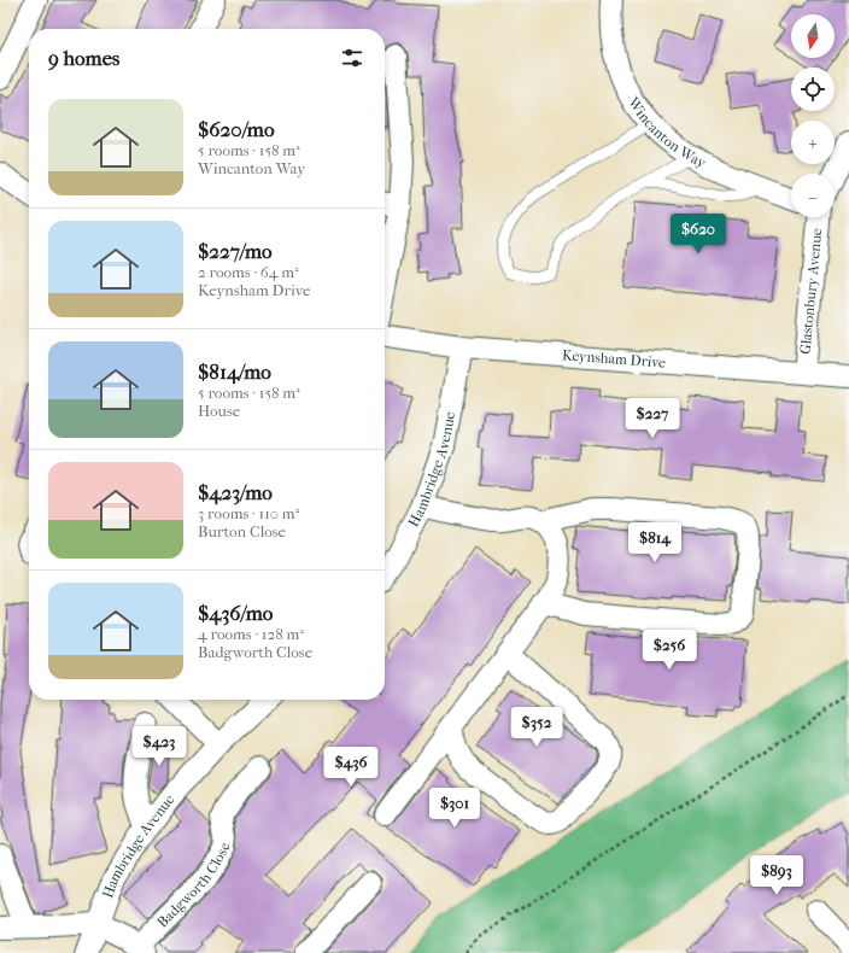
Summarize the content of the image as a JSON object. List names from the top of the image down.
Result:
{
  "streets": {
    "street": [
      "Wincanton Way",
      "Glastonbury Avenue",
      "Keynsham Drive",
      "Hambridge Avenue",
      "Badgworth Close"
    ]
  },
  "crossings": [
    ["Glastonbury Avenue", "Keynsham Drive"],
    ["Keynsham Drive", "Hambridge Avenue"]
  ],
  "north": "bottom",
  "page": {
    "map_buttons": ["+", "−"],
    "heading": "9 homes",
    "list": [
      {
        "name": "$620/mo",
        "note": "5 rooms · 158 m² · Wincanton Way"
      },
      {
        "name": "$227/mo",
        "note": "2 rooms · 64 m² · Keynsham Drive"
      },
      {
        "name": "$814/mo",
        "note": "5 rooms · 158 m² · House"
      },
      {
        "name": "$423/mo",
        "note": "3 rooms · 110 m² · Burton Close"
      },
      {
        "name": "$436/mo",
        "note": "4 rooms · 128 m² · Badgworth Close"
      }
    ],
    "price": [
      "$620",
      "$227",
      "$814",
      "$256",
      "$352",
      "$423",
      "$436",
      "$301",
      "$893"
    ]
  }
}
